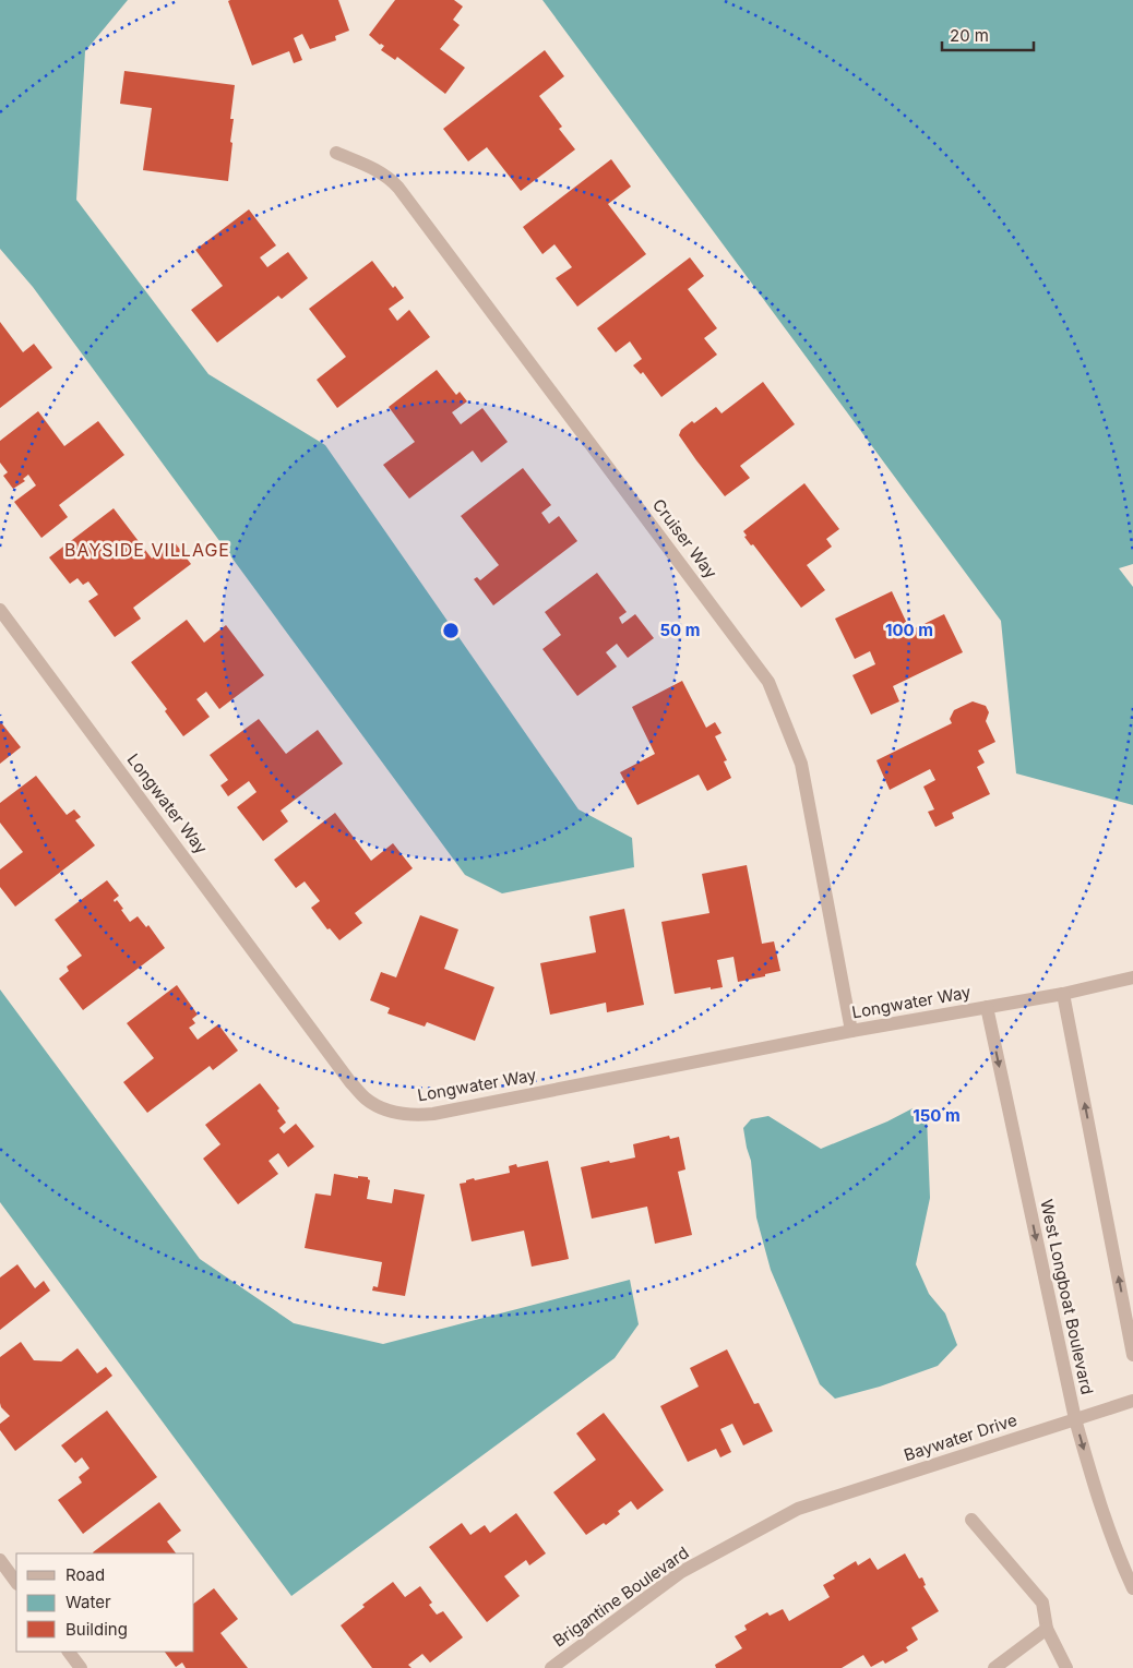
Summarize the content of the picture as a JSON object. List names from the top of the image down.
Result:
{
  "streets": {
    "street": [
      "Cruiser Way",
      "Longwater Way",
      "West Longboat Boulevard",
      "Baywater Drive",
      "Brigantine Boulevard"
    ]
  },
  "crossings": [
    ["Cruiser Way", "Longwater Way"],
    ["Longwater Way", "West Longboat Boulevard"],
    ["West Longboat Boulevard", "Baywater Drive"],
    ["Baywater Drive", "Brigantine Boulevard"]
  ],
  "districts": ["BAYSIDE VILLAGE"],
  "legend": ["Road", "Water", "Building"],
  "scale_bar": "20 m",
  "rings": ["50 m", "100 m", "150 m"]
}
